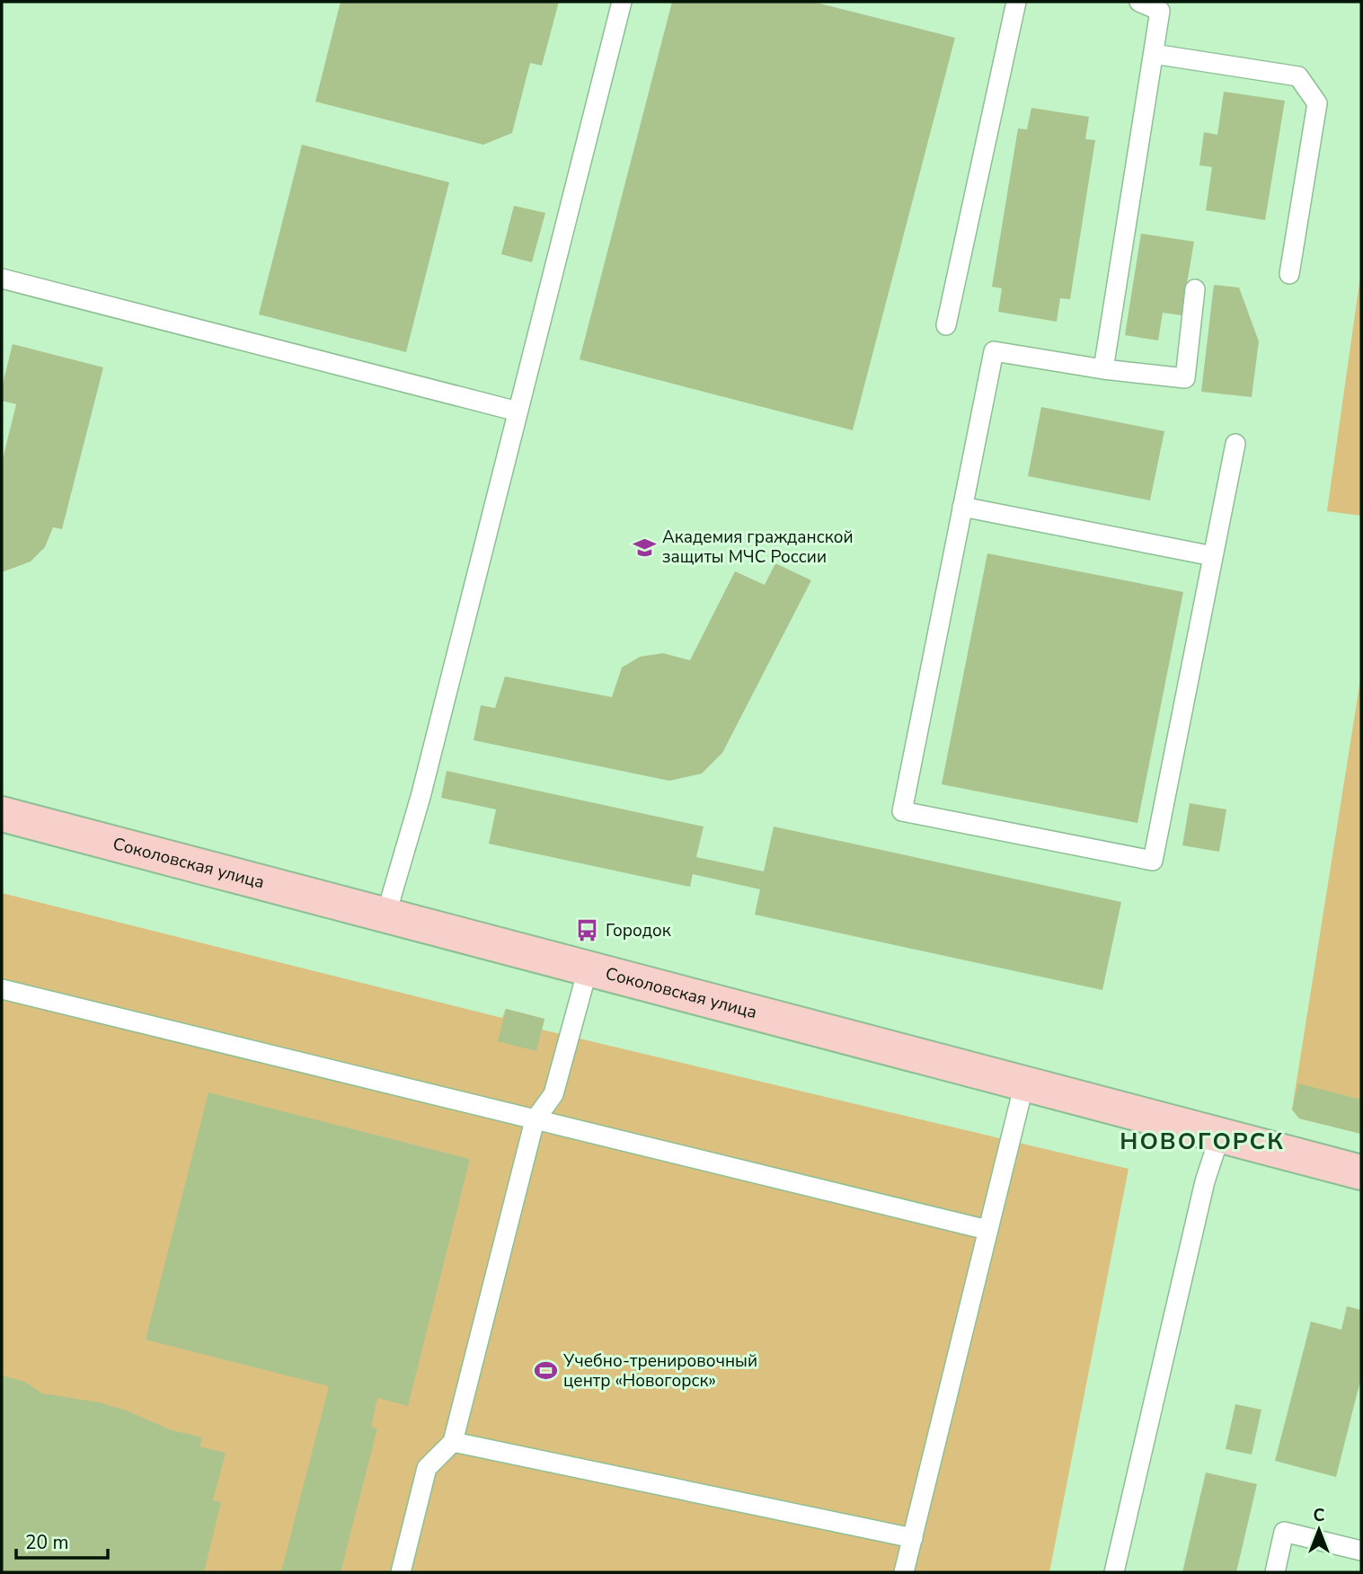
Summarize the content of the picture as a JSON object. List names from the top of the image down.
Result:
{
  "streets": {
    "street": ["Соколовская улица"]
  },
  "districts": ["НОВОГОРСК"],
  "places": {
    "school or university": ["Академия гражданской защиты МЧС России"],
    "bus stop": ["Городок"],
    "sports": ["Учебно-тренировочный центр «Новогорск»"]
  },
  "scale_bar": "20 m",
  "north": "top"
}
